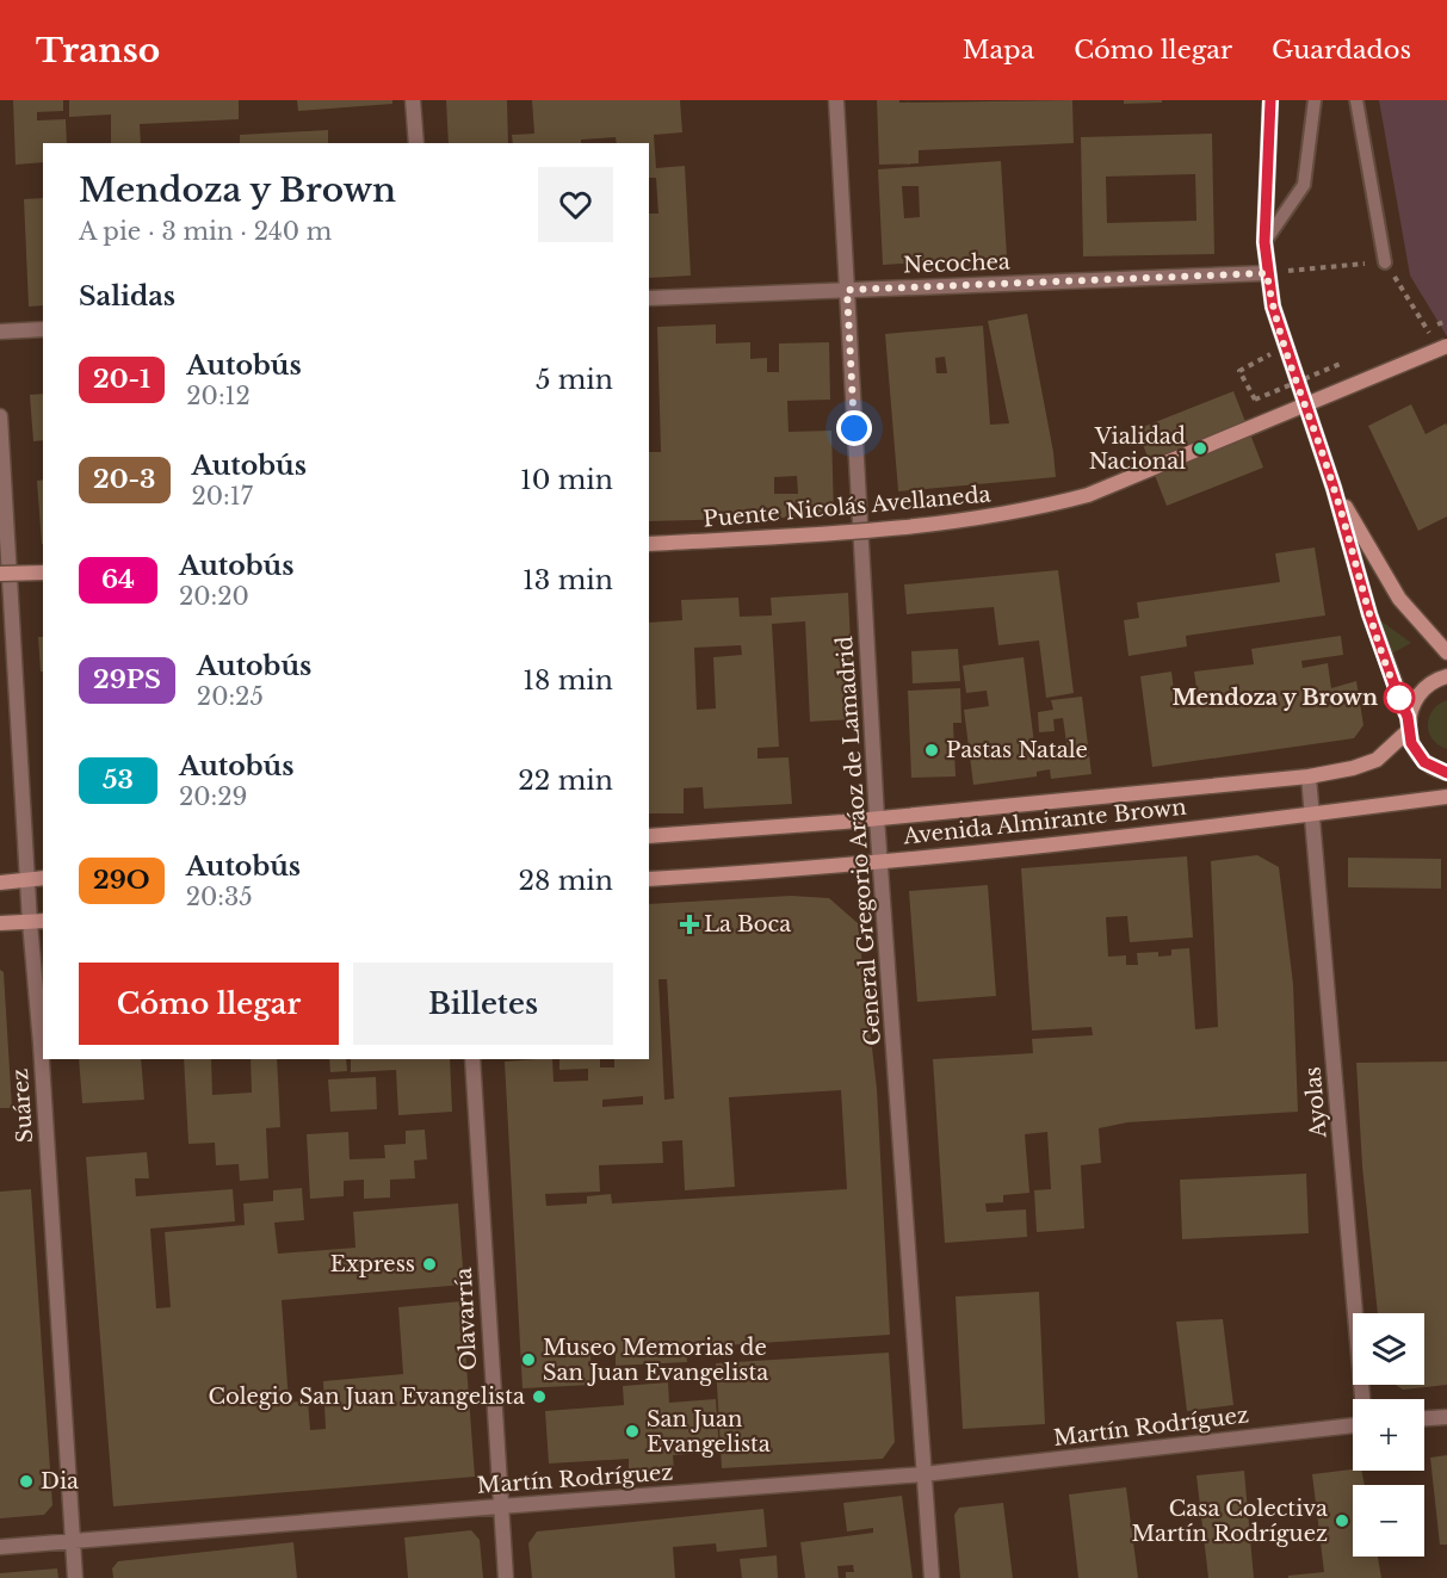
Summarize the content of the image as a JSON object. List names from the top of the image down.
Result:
{
  "streets": {
    "main road": ["Puente Nicolás Avellaneda", "Avenida Almirante Brown"],
    "street": [
      "Necochea",
      "General Gregorio Aráoz de Lamadrid",
      "Ayolas",
      "Suárez",
      "Olavarría",
      "Martín Rodríguez"
    ]
  },
  "crossings": [
    ["Necochea", "General Gregorio Aráoz de Lamadrid"],
    ["Avenida Almirante Brown", "General Gregorio Aráoz de Lamadrid"],
    ["Avenida Almirante Brown", "Ayolas"],
    ["General Gregorio Aráoz de Lamadrid", "Martín Rodríguez"],
    ["Suárez", "Martín Rodríguez"],
    ["Olavarría", "Martín Rodríguez"]
  ],
  "places": {
    "other": [
      "Vialidad Nacional",
      "Mendoza y Brown",
      "Pastas Natale",
      "Express",
      "Museo Memorias de San Juan Evangelista",
      "Colegio San Juan Evangelista",
      "San Juan Evangelista",
      "Dia",
      "Casa Colectiva Martín Rodríguez"
    ],
    "health": ["La Boca"]
  },
  "lines": ["bus line 20-1"],
  "page": {
    "header": "Transo",
    "nav": ["Mapa", "Cómo llegar", "Guardados"],
    "heading": [
      ["Mendoza y Brown", "A pie · 3 min · 240 m"],
      "Salidas"
    ],
    "list": [
      {
        "mark": "20-1",
        "name": "Autobús",
        "note": "20:12",
        "value": "5 min"
      },
      {
        "mark": "20-3",
        "name": "Autobús",
        "note": "20:17",
        "value": "10 min"
      },
      {
        "mark": "64",
        "name": "Autobús",
        "note": "20:20",
        "value": "13 min"
      },
      {
        "mark": "29PS",
        "name": "Autobús",
        "note": "20:25",
        "value": "18 min"
      },
      {
        "mark": "53",
        "name": "Autobús",
        "note": "20:29",
        "value": "22 min"
      },
      {
        "mark": "29O",
        "name": "Autobús",
        "note": "20:35",
        "value": "28 min"
      }
    ],
    "buttons": ["Cómo llegar", "Billetes"],
    "map_buttons": ["+", "−"]
  }
}
